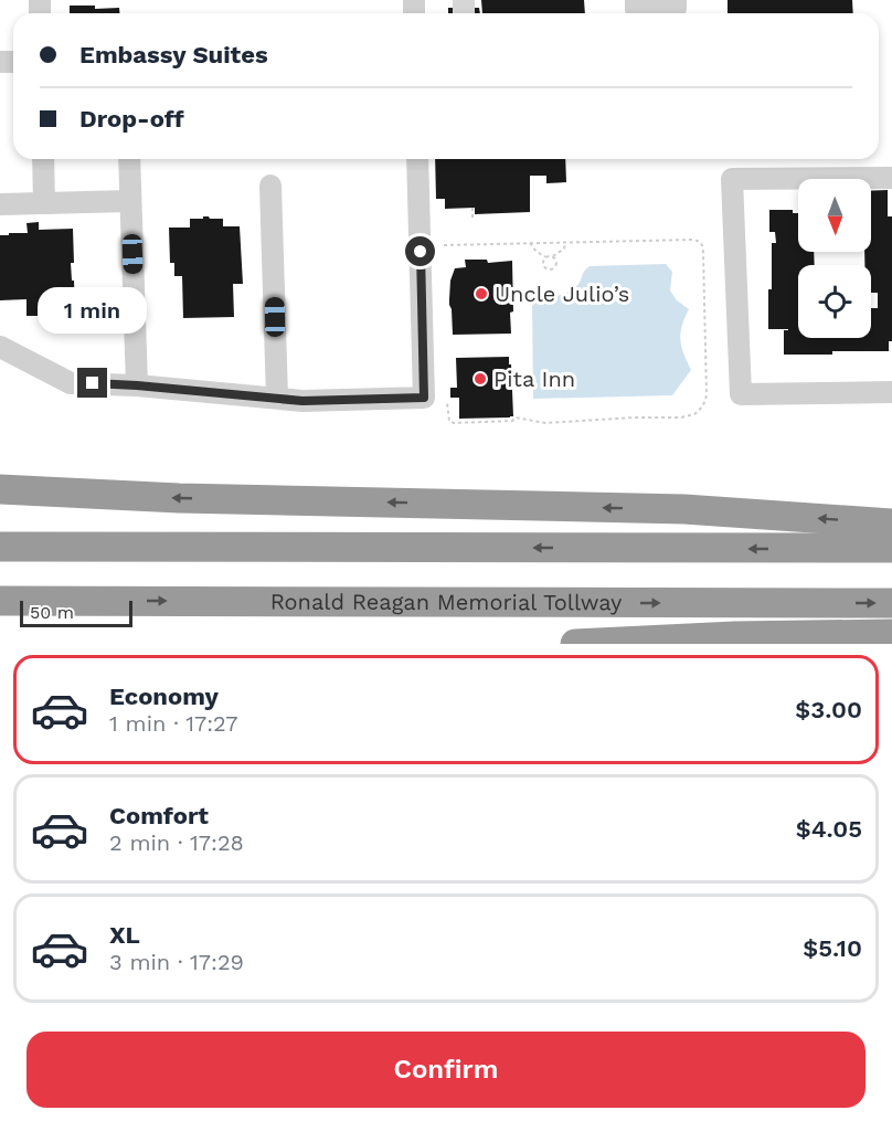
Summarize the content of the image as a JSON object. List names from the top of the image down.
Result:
{
  "streets": {
    "highway": ["Ronald Reagan Memorial Tollway"]
  },
  "places": ["Uncle Julio’s", "Pita Inn"],
  "scale_bar": "50 m",
  "north": "bottom",
  "page": {
    "banner": ["Embassy Suites", "Drop-off"],
    "bubble": "1 min",
    "scale": "50 m",
    "list": [
      {
        "name": "Economy",
        "note": "1 min · 17:27",
        "value": "$3.00"
      },
      {
        "name": "Comfort",
        "note": "2 min · 17:28",
        "value": "$4.05"
      },
      {
        "name": "XL",
        "note": "3 min · 17:29",
        "value": "$5.10"
      }
    ],
    "buttons": "Confirm"
  }
}
